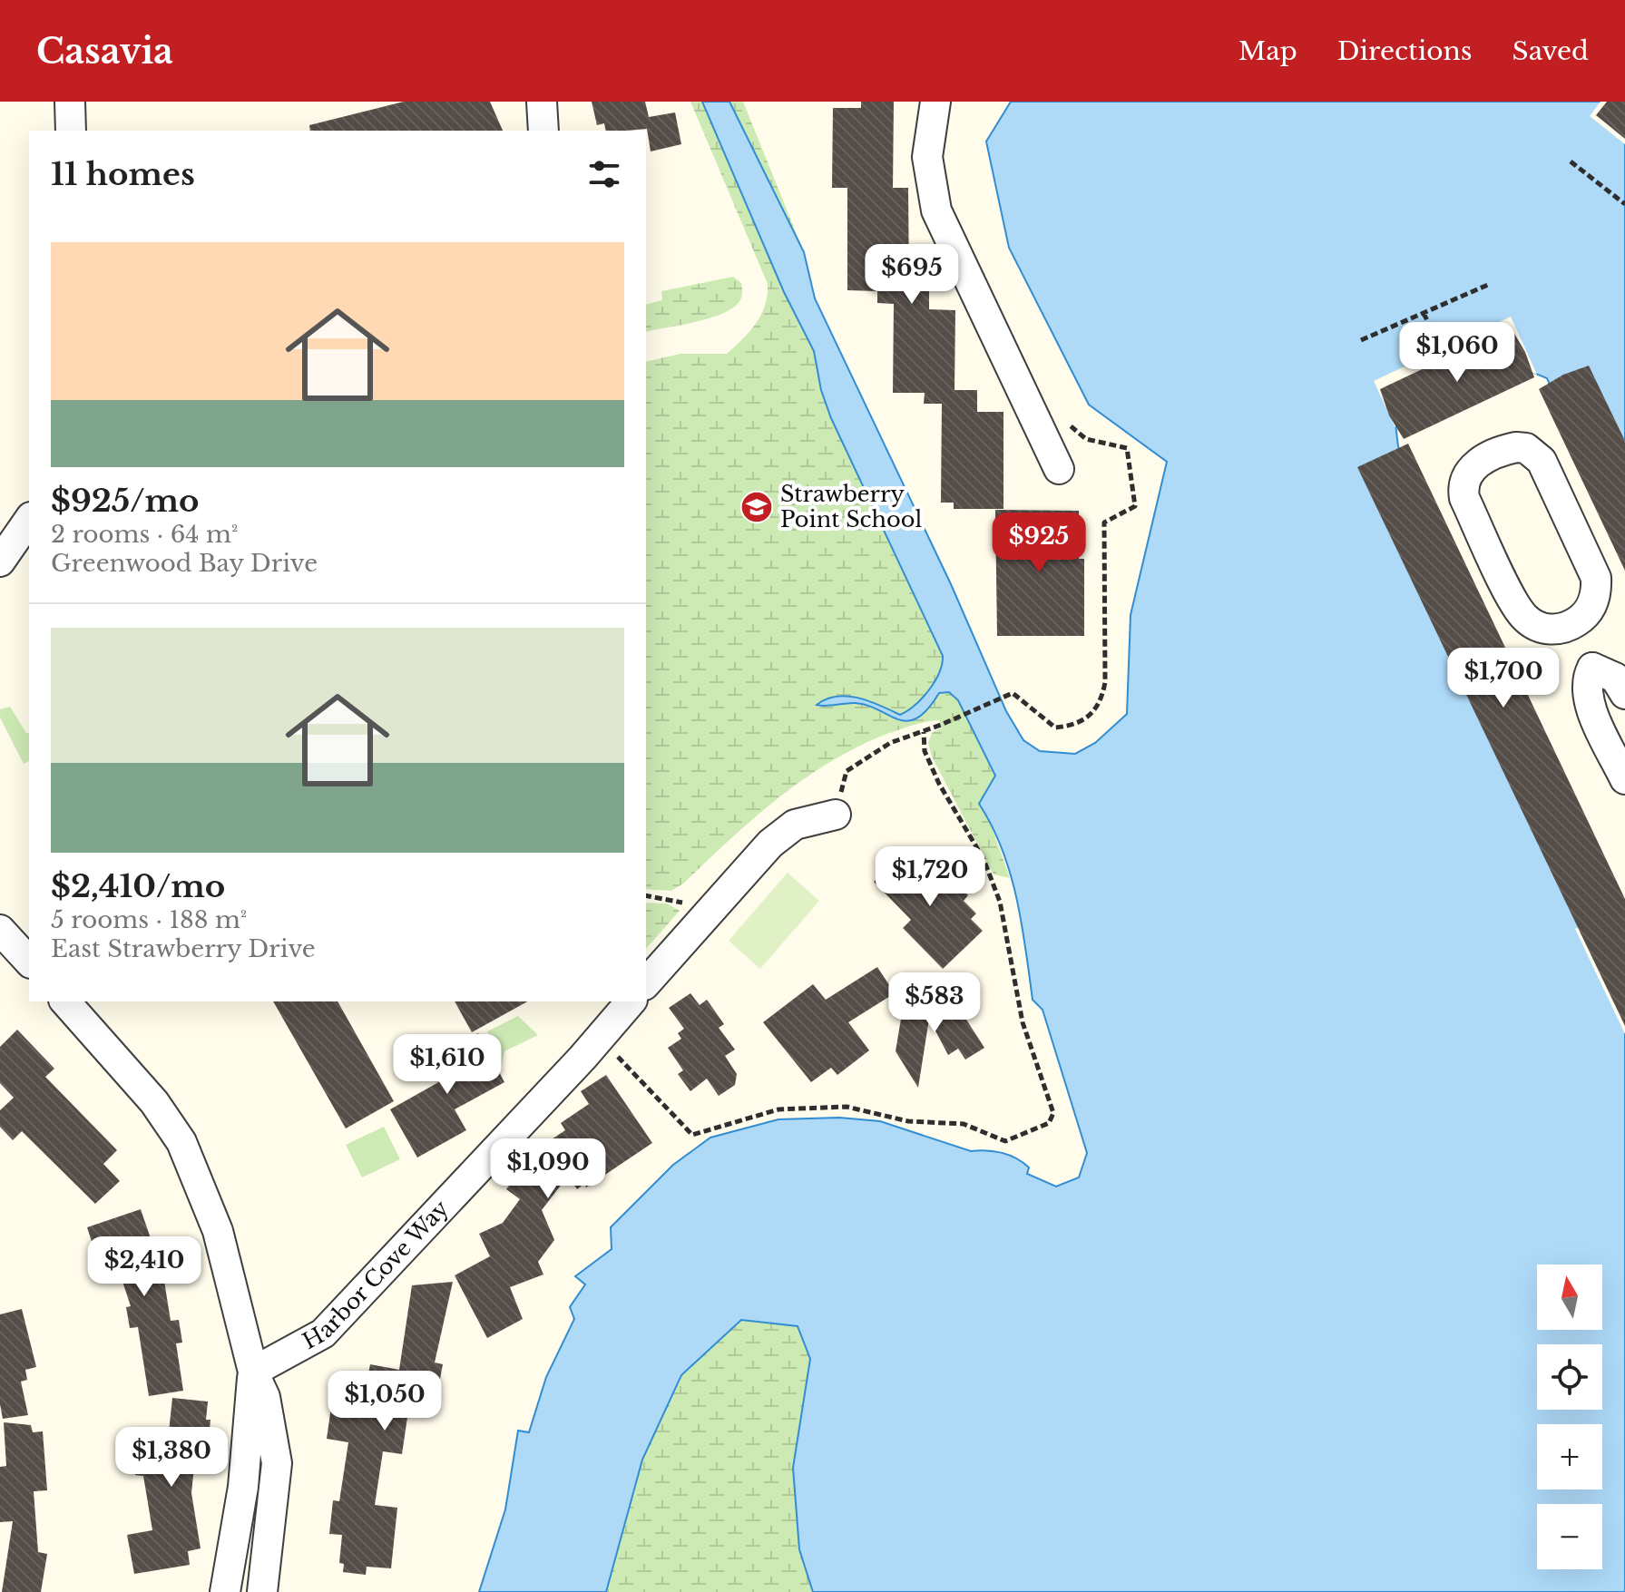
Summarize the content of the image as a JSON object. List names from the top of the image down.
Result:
{
  "streets": {
    "street": ["Harbor Cove Way"]
  },
  "places": {
    "school or university": ["Strawberry Point School"]
  },
  "north": "top",
  "page": {
    "header": "Casavia",
    "nav": ["Map", "Directions", "Saved"],
    "heading": "11 homes",
    "list": [
      {
        "name": "$925/mo",
        "note": "2 rooms · 64 m² · Greenwood Bay Drive"
      },
      {
        "name": "$2,410/mo",
        "note": "5 rooms · 188 m² · East Strawberry Drive"
      }
    ],
    "price": [
      "$695",
      "$1,060",
      "$925",
      "$1,700",
      "$1,720",
      "$583",
      "$1,610",
      "$1,090",
      "$2,410",
      "$1,050",
      "$1,380"
    ],
    "map_buttons": ["+", "−"]
  }
}
